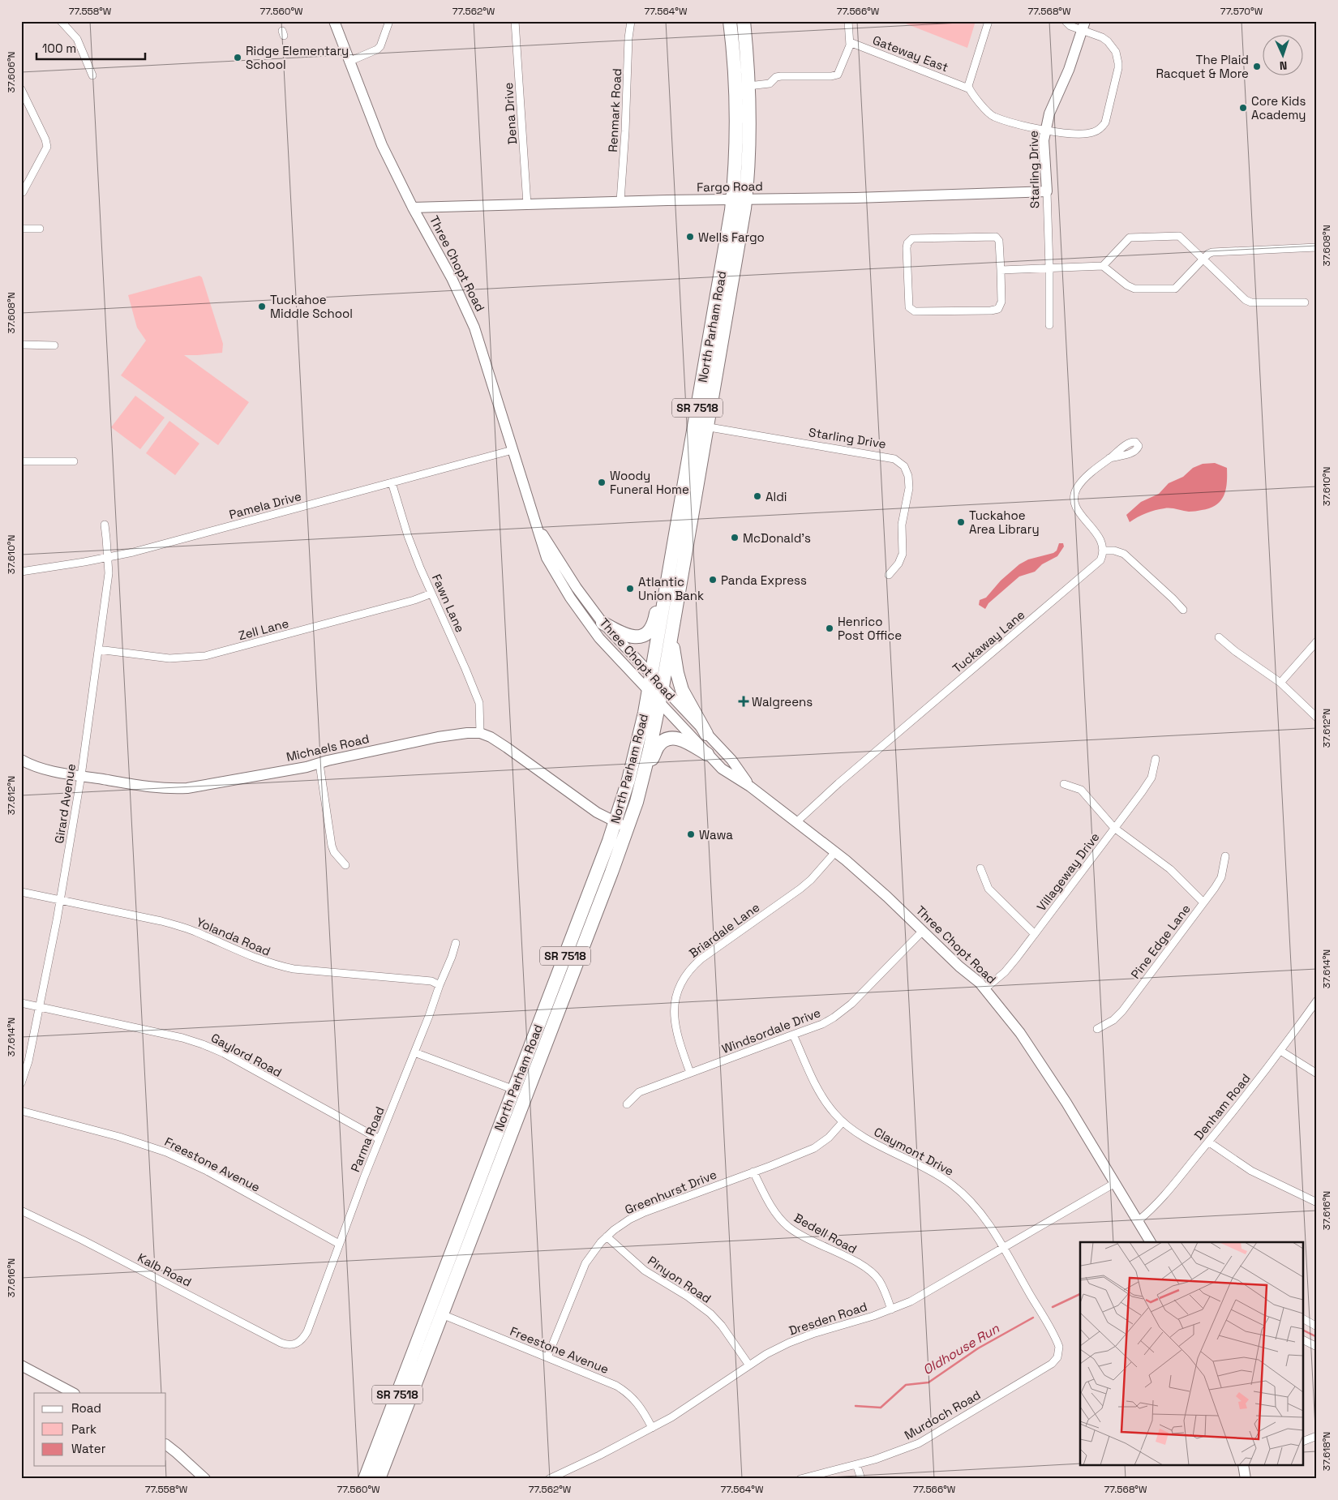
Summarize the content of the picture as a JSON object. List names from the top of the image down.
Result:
{
  "streets": {
    "highway": ["North Parham Road", "SR 7518"],
    "main road": [
      "Starling Drive",
      "Fargo Road",
      "Three Chopt Road",
      "Michaels Road"
    ],
    "street": [
      "Gateway East",
      "Renmark Road",
      "Dena Drive",
      "Pamela Drive",
      "Fawn Lane",
      "Zell Lane",
      "Tuckaway Lane",
      "Girard Avenue",
      "Villageway Drive",
      "Briardale Lane",
      "Yolanda Road",
      "Pine Edge Lane",
      "Windsordale Drive",
      "Gaylord Road",
      "Denham Road",
      "Parma Road",
      "Claymont Drive",
      "Freestone Avenue",
      "Greenhurst Drive",
      "Bedell Road",
      "Kalb Road",
      "Pinyon Road",
      "Dresden Road",
      "Murdoch Road"
    ]
  },
  "crossings": [
    ["Gateway East", "Starling Drive"],
    ["Renmark Road", "Fargo Road"],
    ["Dena Drive", "Fargo Road"],
    ["Starling Drive", "Fargo Road"],
    ["Starling Drive", "North Parham Road"],
    ["Fargo Road", "Three Chopt Road"],
    ["Fargo Road", "North Parham Road"],
    ["Three Chopt Road", "North Parham Road"],
    ["Three Chopt Road", "Pamela Drive"],
    ["Three Chopt Road", "Tuckaway Lane"],
    ["Three Chopt Road", "Villageway Drive"],
    ["Three Chopt Road", "Briardale Lane"],
    ["Three Chopt Road", "Windsordale Drive"],
    ["Three Chopt Road", "Denham Road"],
    ["Three Chopt Road", "Dresden Road"],
    ["North Parham Road", "Michaels Road"],
    ["North Parham Road", "Freestone Avenue"],
    ["Pamela Drive", "Fawn Lane"],
    ["Pamela Drive", "Girard Avenue"],
    ["Fawn Lane", "Zell Lane"],
    ["Fawn Lane", "Michaels Road"],
    ["Zell Lane", "Girard Avenue"],
    ["Michaels Road", "Girard Avenue"],
    ["Girard Avenue", "Yolanda Road"],
    ["Girard Avenue", "Gaylord Road"],
    ["Briardale Lane", "Windsordale Drive"],
    ["Yolanda Road", "Parma Road"],
    ["Windsordale Drive", "Claymont Drive"],
    ["Gaylord Road", "Parma Road"],
    ["Parma Road", "Freestone Avenue"],
    ["Parma Road", "Kalb Road"],
    ["Claymont Drive", "Greenhurst Drive"],
    ["Claymont Drive", "Dresden Road"],
    ["Claymont Drive", "Murdoch Road"],
    ["Freestone Avenue", "Greenhurst Drive"],
    ["Freestone Avenue", "Dresden Road"],
    ["Greenhurst Drive", "Bedell Road"],
    ["Greenhurst Drive", "Pinyon Road"],
    ["Bedell Road", "Dresden Road"],
    ["Pinyon Road", "Dresden Road"]
  ],
  "water": ["Oldhouse Run"],
  "places": {
    "other": [
      "Ridge Elementary School",
      "The Plaid Racquet & More",
      "Core Kids Academy",
      "Wells Fargo",
      "Tuckahoe Middle School",
      "Woody Funeral Home",
      "Aldi",
      "Tuckahoe Area Library",
      "McDonald's",
      "Panda Express",
      "Atlantic Union Bank",
      "Henrico Post Office",
      "Wawa"
    ],
    "health": ["Walgreens"]
  },
  "legend": ["Road", "Park", "Water"],
  "scale_bar": "100 m",
  "north": "bottom",
  "coordinates": [
    "77.558°W",
    "77.560°W",
    "77.562°W",
    "77.564°W",
    "77.566°W",
    "77.568°W",
    "77.570°W",
    "37.606°N",
    "37.608°N",
    "37.610°N",
    "37.612°N",
    "37.614°N",
    "37.616°N",
    "37.618°N"
  ]
}
